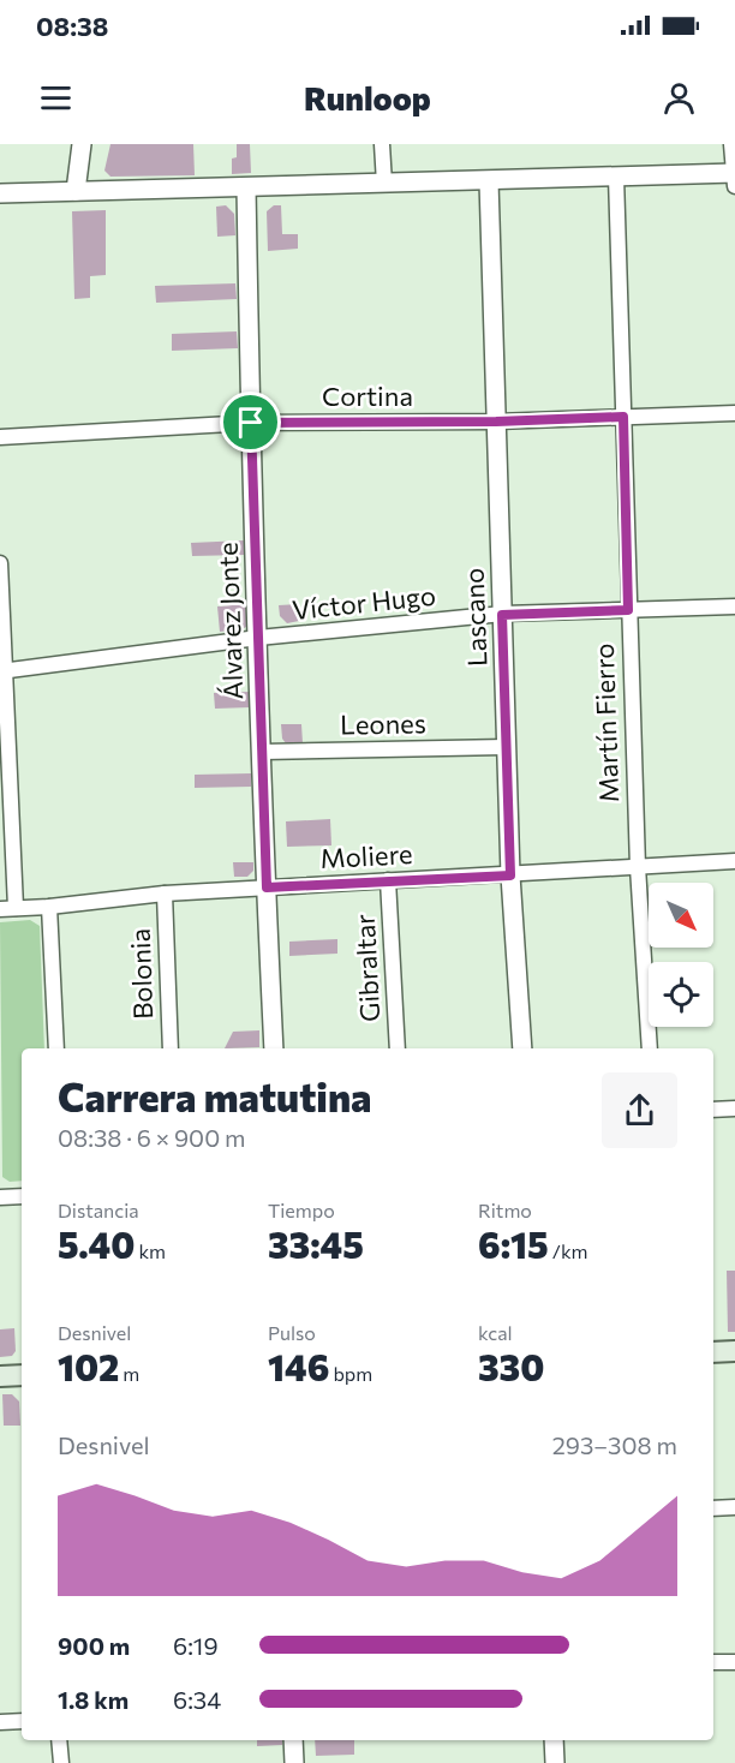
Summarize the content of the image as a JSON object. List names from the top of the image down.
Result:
{
  "streets": {
    "street": [
      "Cortina",
      "Víctor Hugo",
      "Lascano",
      "Álvarez Jonte",
      "Martín Fierro",
      "Leones",
      "Moliere",
      "Gibraltar",
      "Bolonia"
    ]
  },
  "crossings": [
    ["Cortina", "Lascano"],
    ["Cortina", "Álvarez Jonte"],
    ["Cortina", "Martín Fierro"],
    ["Víctor Hugo", "Lascano"],
    ["Víctor Hugo", "Álvarez Jonte"],
    ["Víctor Hugo", "Martín Fierro"],
    ["Lascano", "Leones"],
    ["Lascano", "Moliere"],
    ["Álvarez Jonte", "Leones"],
    ["Álvarez Jonte", "Moliere"],
    ["Martín Fierro", "Moliere"],
    ["Moliere", "Gibraltar"],
    ["Moliere", "Bolonia"]
  ],
  "north": "bottom right",
  "page": {
    "status": "08:38",
    "header": "Runloop",
    "heading": ["Carrera matutina", "08:38 · 6 × 900 m"],
    "stats": [
      ["Distancia", "5.40 km"],
      ["Tiempo", "33:45"],
      ["Ritmo", "6:15 /km"],
      ["Desnivel", "102 m"],
      ["Pulso", "146 bpm"],
      ["kcal", "330"]
    ],
    "chart": ["Desnivel", "293–308 m"],
    "list": [
      {
        "name": "900 m",
        "note": "6:19"
      },
      {
        "name": "1.8 km",
        "note": "6:34"
      }
    ]
  }
}
